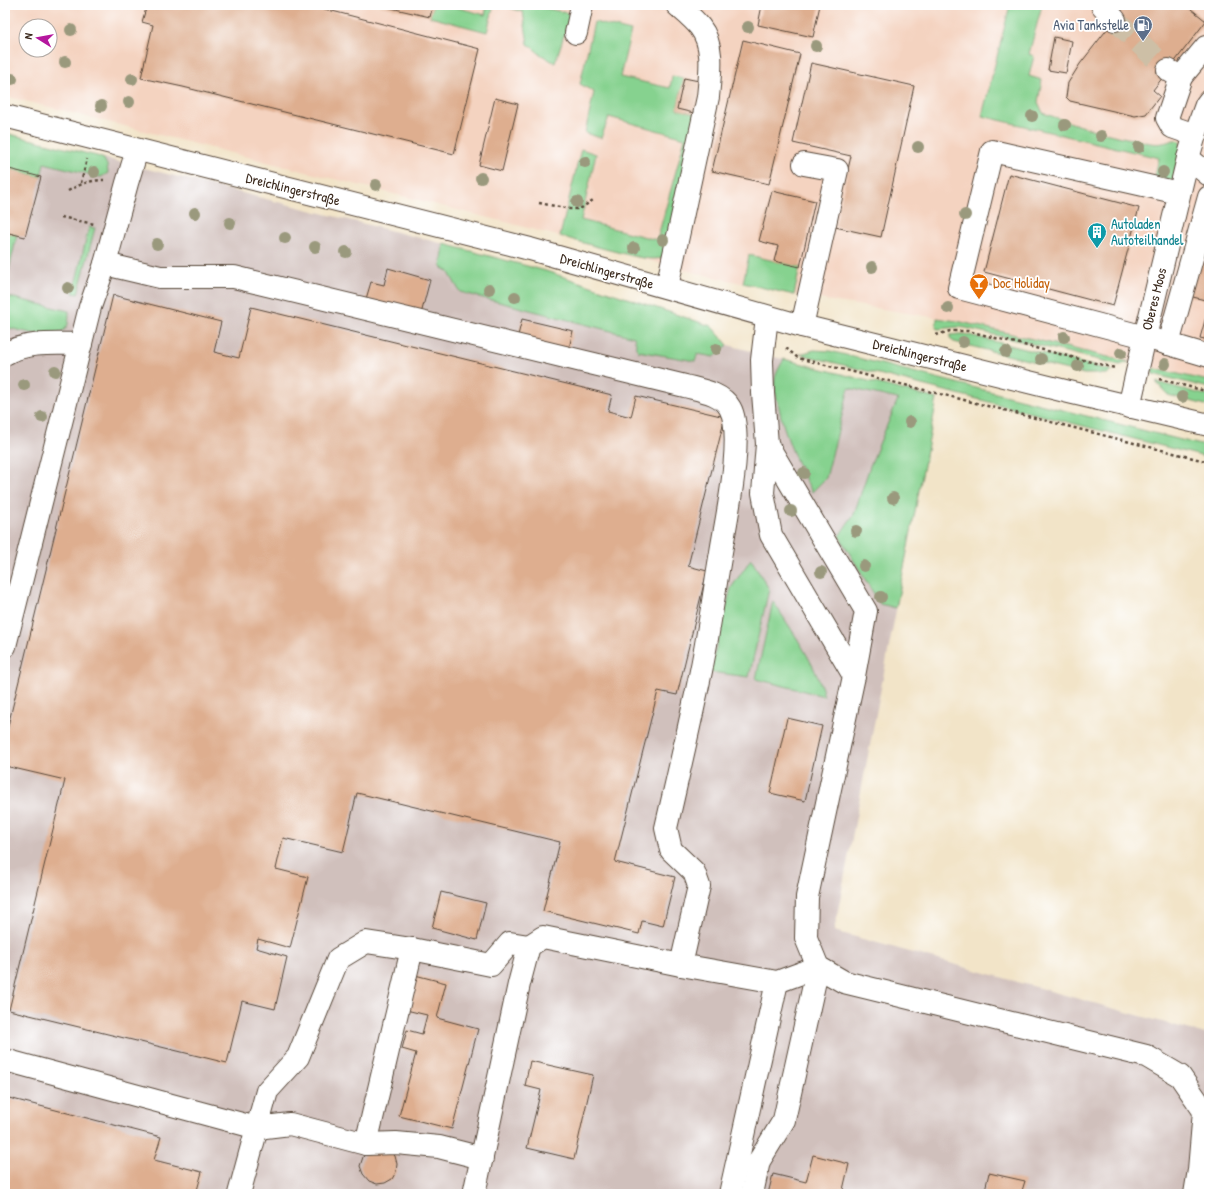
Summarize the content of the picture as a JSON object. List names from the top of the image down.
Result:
{
  "streets": {
    "street": ["Dreichlingerstraße", "Oberes Moos"]
  },
  "crossings": [
    ["Dreichlingerstraße", "Oberes Moos"]
  ],
  "places": {
    "fuel station": ["Avia Tankstelle"],
    "building": ["Autoladen Autoteilhandel"],
    "bar": ["Doc Holiday"]
  },
  "north": "left"
}
